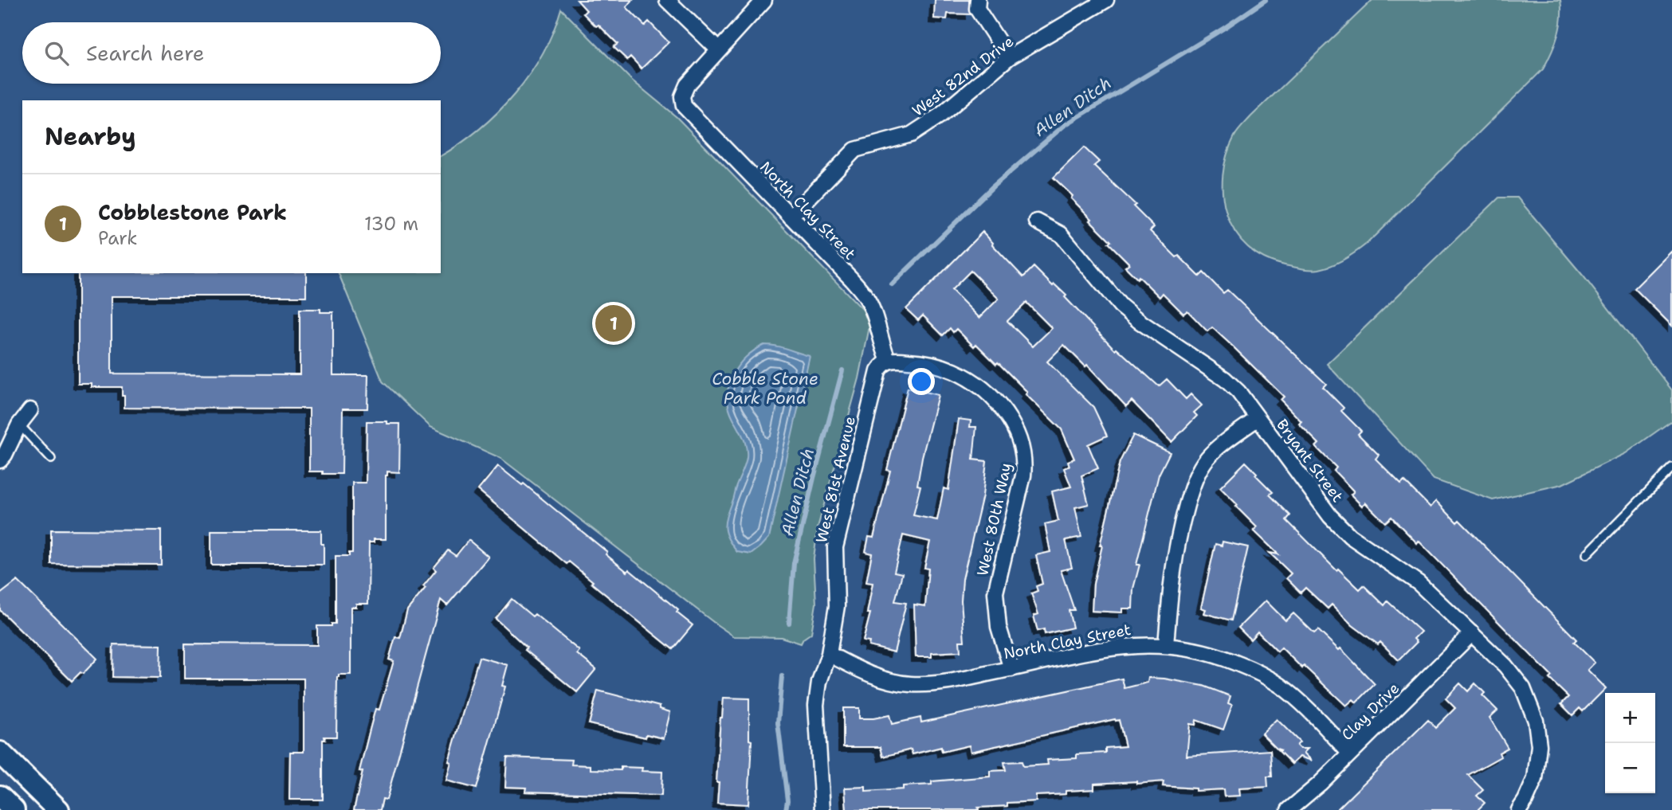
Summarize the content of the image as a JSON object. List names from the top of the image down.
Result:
{
  "streets": {
    "street": [
      "West 82nd Drive",
      "North Clay Street",
      "Bryant Street",
      "West 81st Avenue",
      "West 80th Way",
      "Clay Drive"
    ]
  },
  "crossings": [
    ["West 82nd Drive", "North Clay Street"],
    ["North Clay Street", "West 81st Avenue"],
    ["North Clay Street", "West 80th Way"],
    ["North Clay Street", "Clay Drive"],
    ["Bryant Street", "Clay Drive"],
    ["West 81st Avenue", "West 80th Way"]
  ],
  "water": ["Allen Ditch", "Cobble Stone Park Pond"],
  "page": {
    "search": "Search here",
    "heading": "Nearby",
    "list": [
      {
        "mark": "1",
        "name": "Cobblestone Park",
        "note": "Park",
        "value": "130 m"
      }
    ],
    "pins": "1",
    "map_buttons": ["+", "−"]
  }
}
